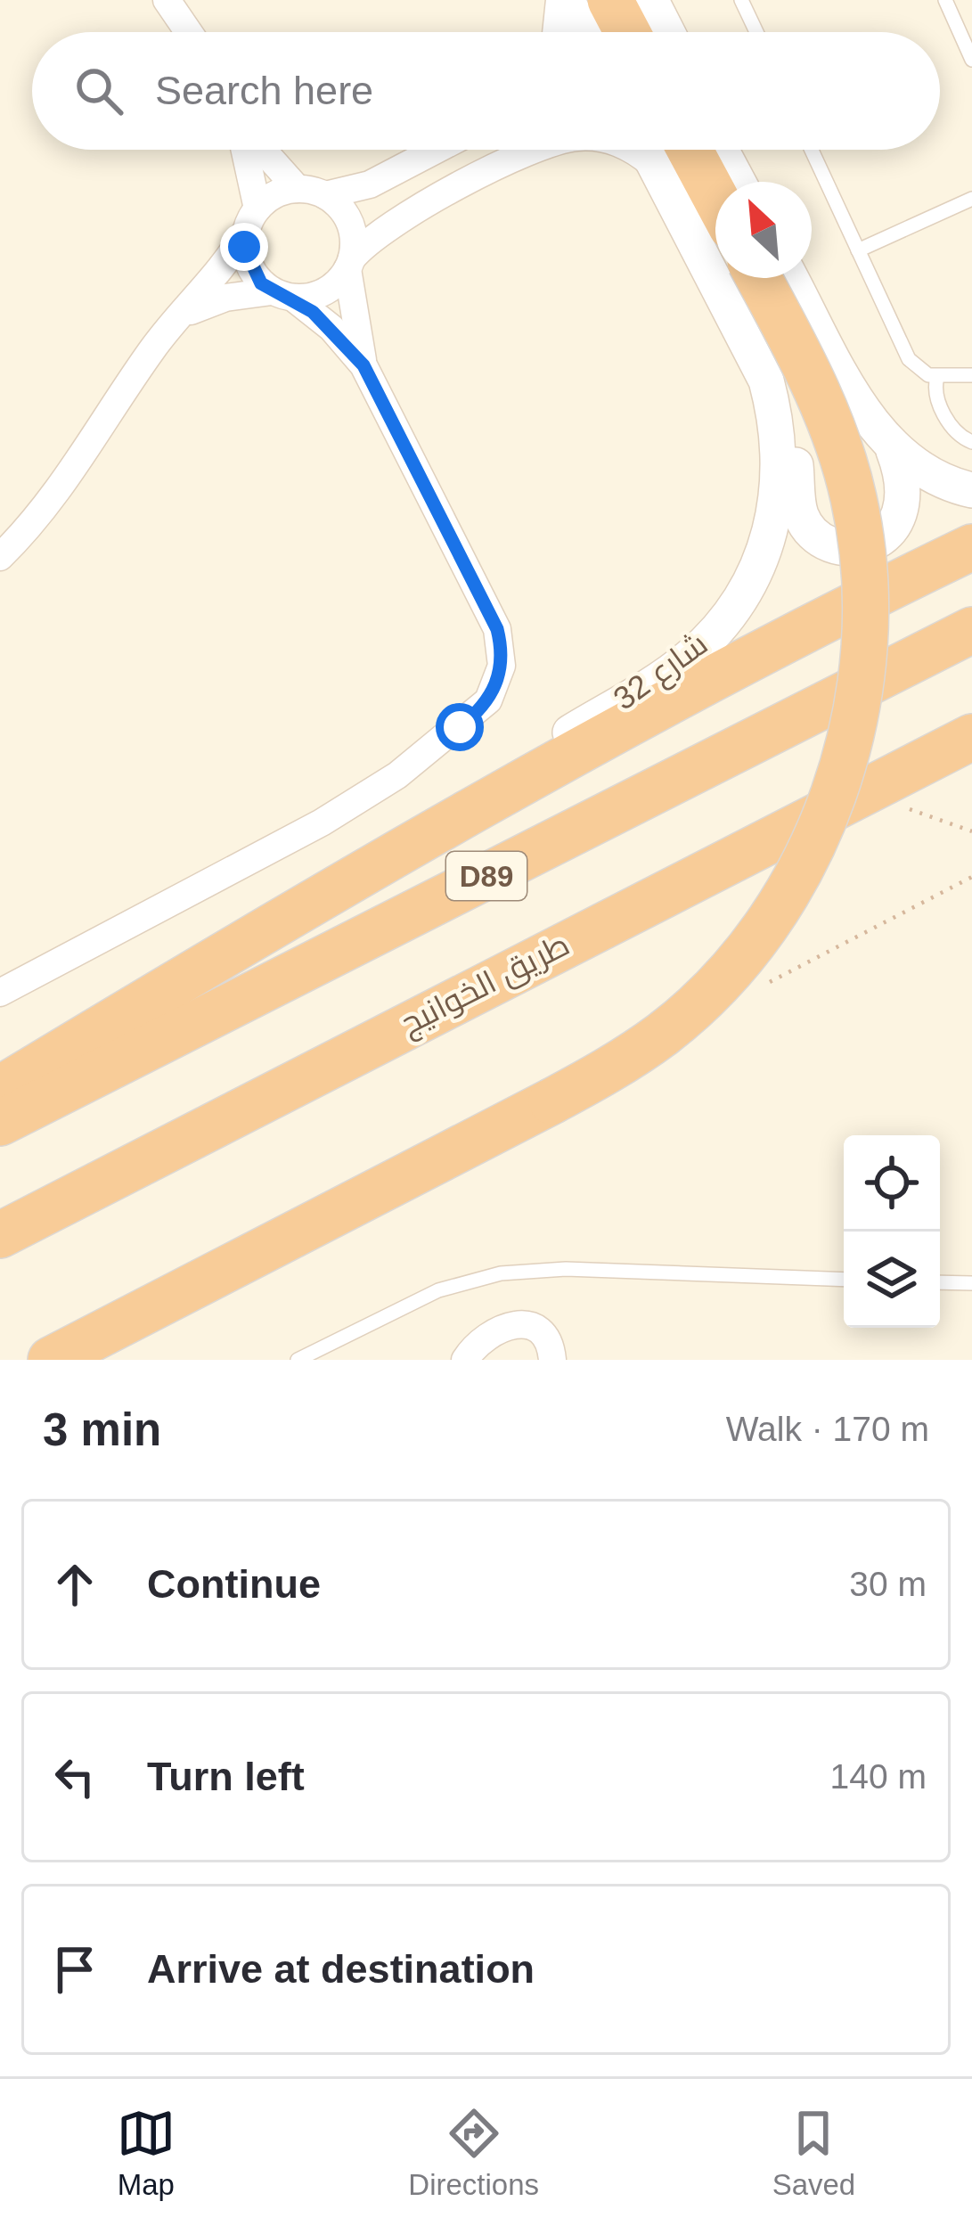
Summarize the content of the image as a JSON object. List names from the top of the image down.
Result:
{
  "streets": {
    "highway": ["D89", "طريق الخوانيج"],
    "street": ["شارع 32"]
  },
  "north": "top left",
  "page": {
    "search": "Search here",
    "heading": ["3 min", "Walk · 170 m"],
    "list": [
      ["Continue", "30 m"],
      ["Turn left", "140 m"],
      "Arrive at destination"
    ],
    "nav": ["Map", "Directions", "Saved"]
  }
}
